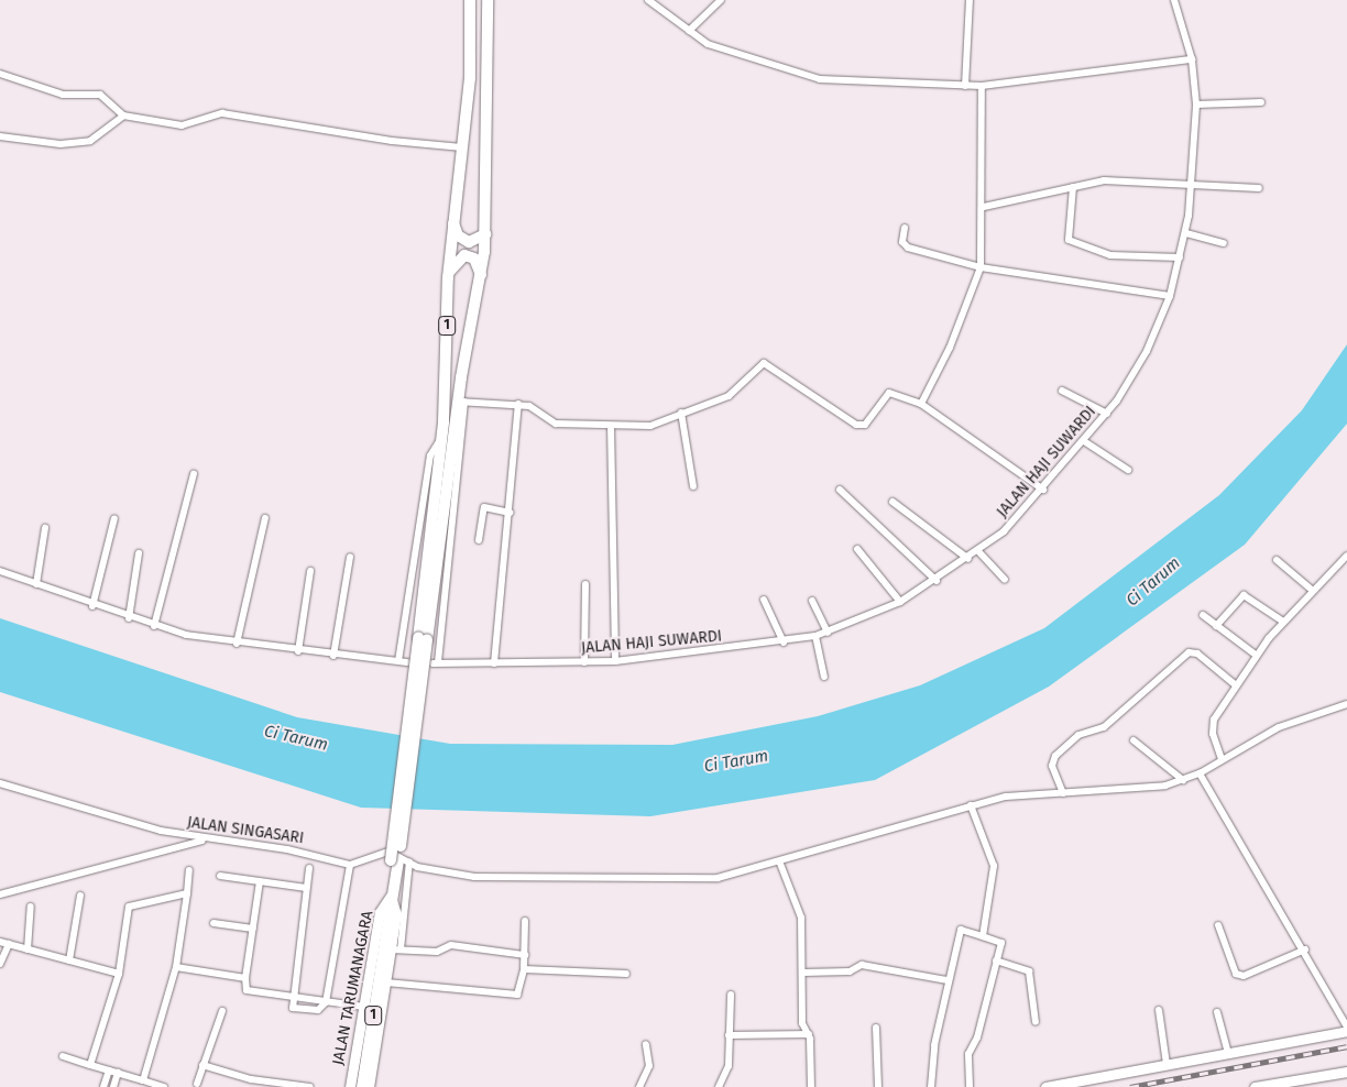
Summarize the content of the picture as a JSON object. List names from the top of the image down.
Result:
{
  "streets": {
    "main road": ["1", "JALAN TARUMANAGARA"],
    "street": ["JALAN HAJI SUWARDI", "JALAN SINGASARI"]
  },
  "crossings": [
    ["1", "JALAN HAJI SUWARDI"],
    ["1", "JALAN TARUMANAGARA"]
  ],
  "water": ["Ci Tarum"]
}
